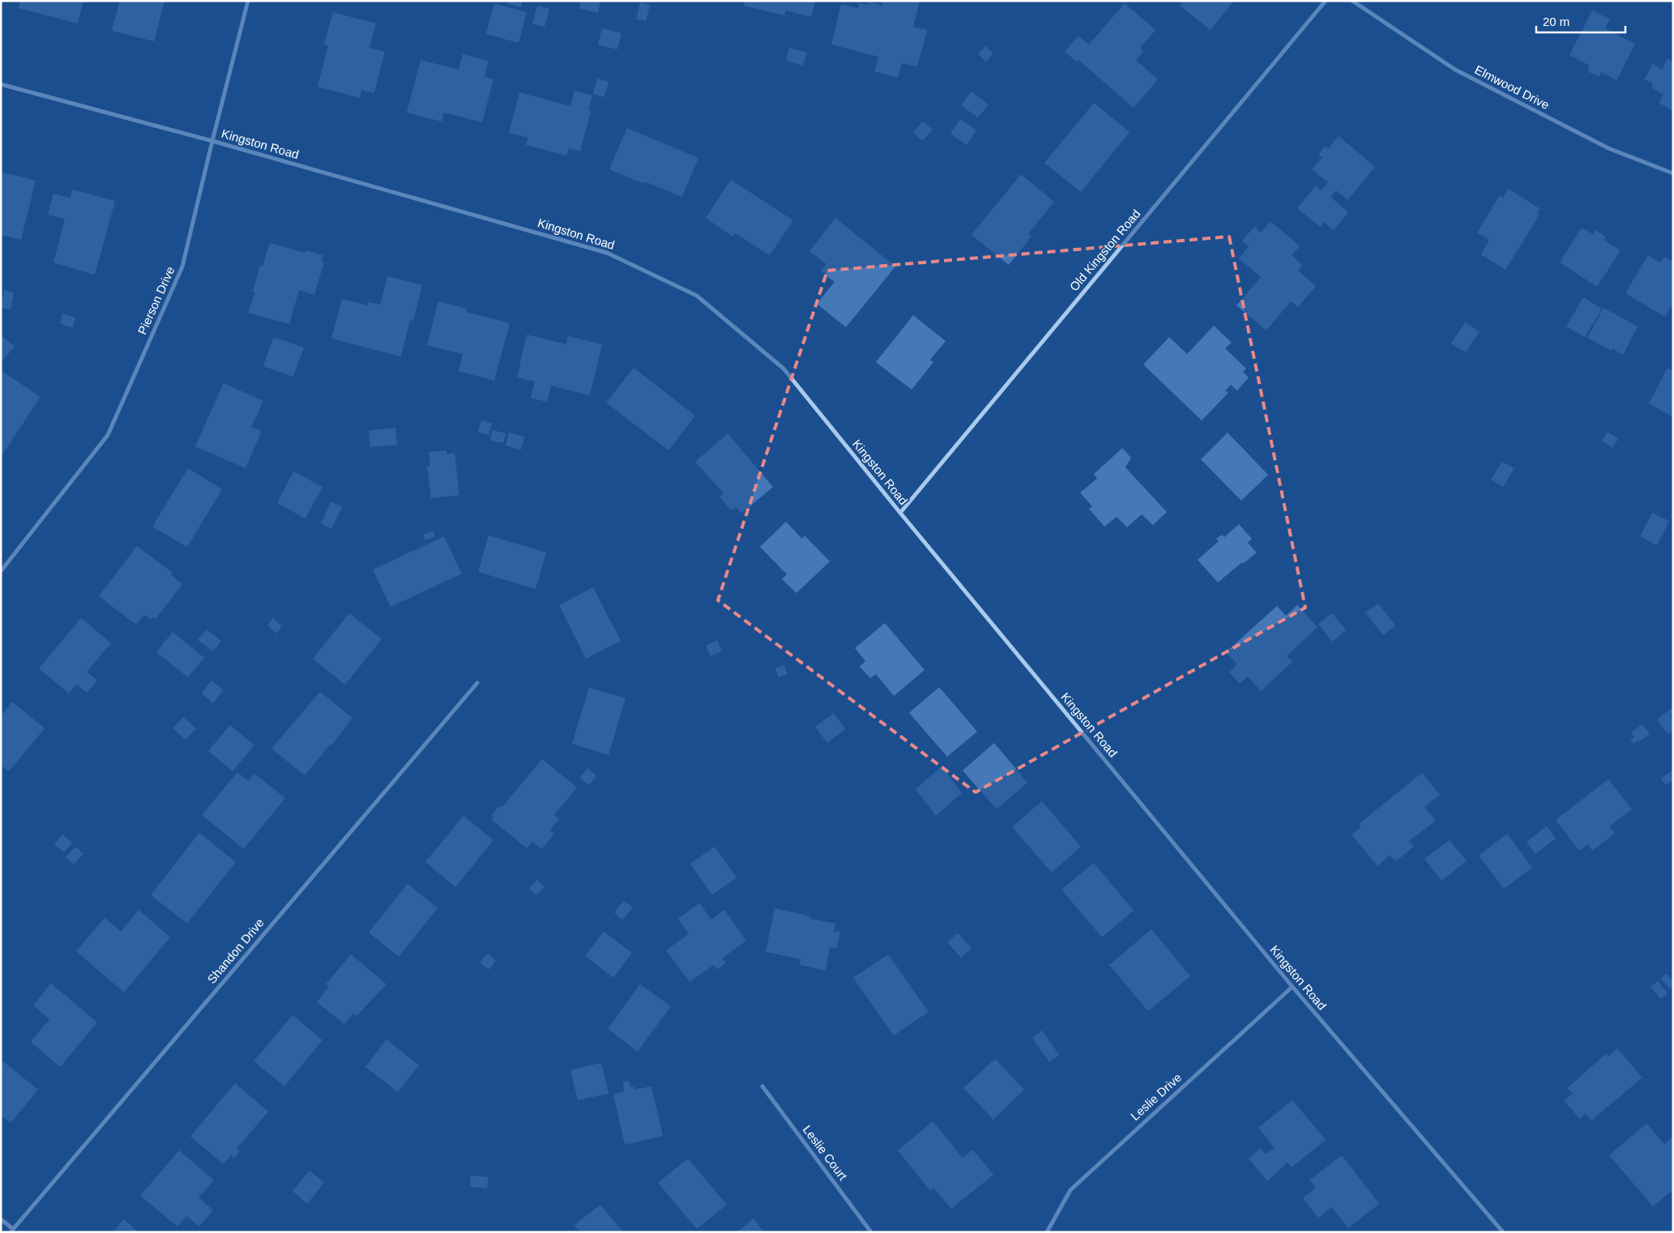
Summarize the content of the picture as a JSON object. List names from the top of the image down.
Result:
{
  "streets": {
    "street": [
      "Elmwood Drive",
      "Kingston Road",
      "Old Kingston Road",
      "Pierson Drive",
      "Shandon Drive",
      "Leslie Drive",
      "Leslie Court"
    ]
  },
  "crossings": [
    ["Kingston Road", "Old Kingston Road"],
    ["Kingston Road", "Pierson Drive"],
    ["Kingston Road", "Leslie Drive"]
  ],
  "scale_bar": "20 m"
}
